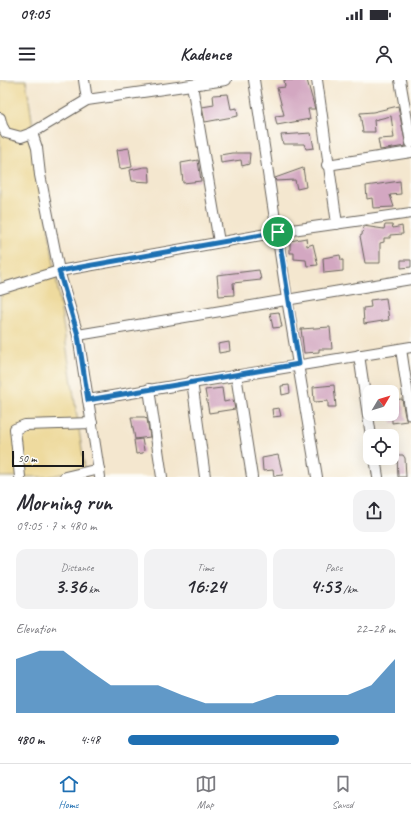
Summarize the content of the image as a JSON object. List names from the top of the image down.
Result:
{
  "scale_bar": "50 m",
  "north": "top right",
  "page": {
    "status": "09:05",
    "header": "Kadence",
    "scale": "50 m",
    "heading": ["Morning run", "09:05 · 7 × 480 m"],
    "stats": [
      ["Distance", "3.36 km"],
      ["Time", "16:24"],
      ["Pace", "4:53 /km"]
    ],
    "chart": ["Elevation", "22–28 m"],
    "list": [
      {
        "name": "480 m",
        "note": "4:48"
      }
    ],
    "tabs": ["Home", "Map", "Saved"]
  }
}
